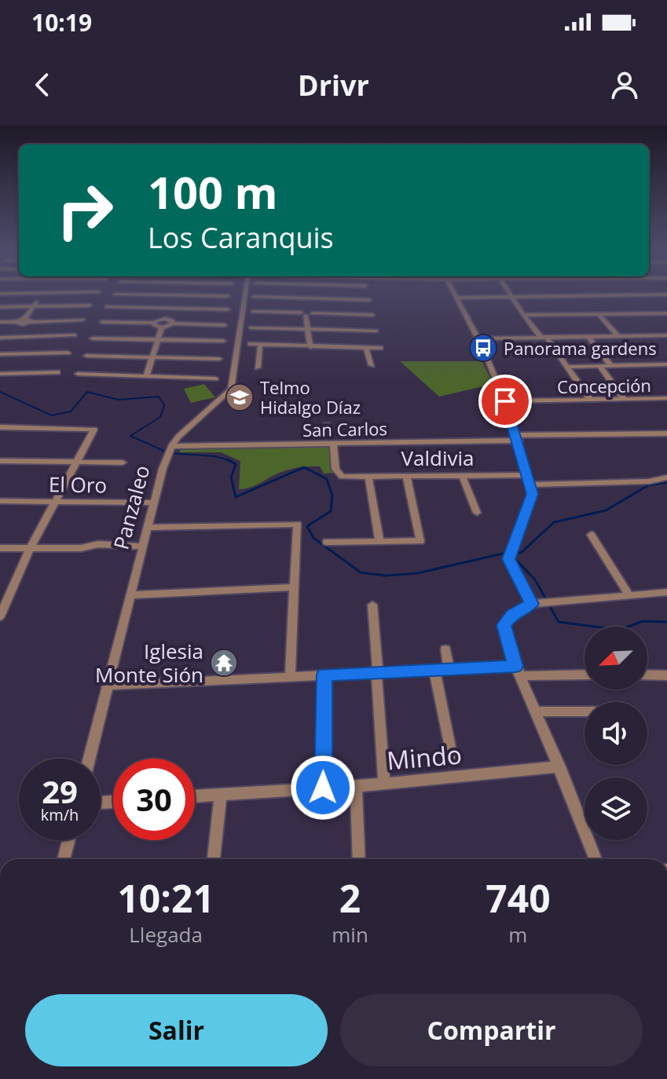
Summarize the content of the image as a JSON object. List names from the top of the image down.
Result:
{
  "streets": {
    "street": [
      "Concepción",
      "San Carlos",
      "Valdivia",
      "El Oro",
      "Panzaleo",
      "Mindo"
    ]
  },
  "crossings": [
    ["San Carlos", "Valdivia"],
    ["San Carlos", "Panzaleo"],
    ["El Oro", "Panzaleo"]
  ],
  "places": {
    "bus stop": ["Panorama gardens"],
    "school or university": ["Telmo Hidalgo Díaz"],
    "temple": ["Iglesia Monte Sión"]
  },
  "north": "bottom left",
  "page": {
    "status": "10:19",
    "header": "Drivr",
    "turn": ["100 m", "Los Caranquis"],
    "speed": "29 km/h",
    "limit": "30",
    "eta": [
      "10:21",
      "Llegada",
      "2",
      "min",
      "740",
      "m"
    ],
    "buttons": ["Salir", "Compartir"]
  }
}
